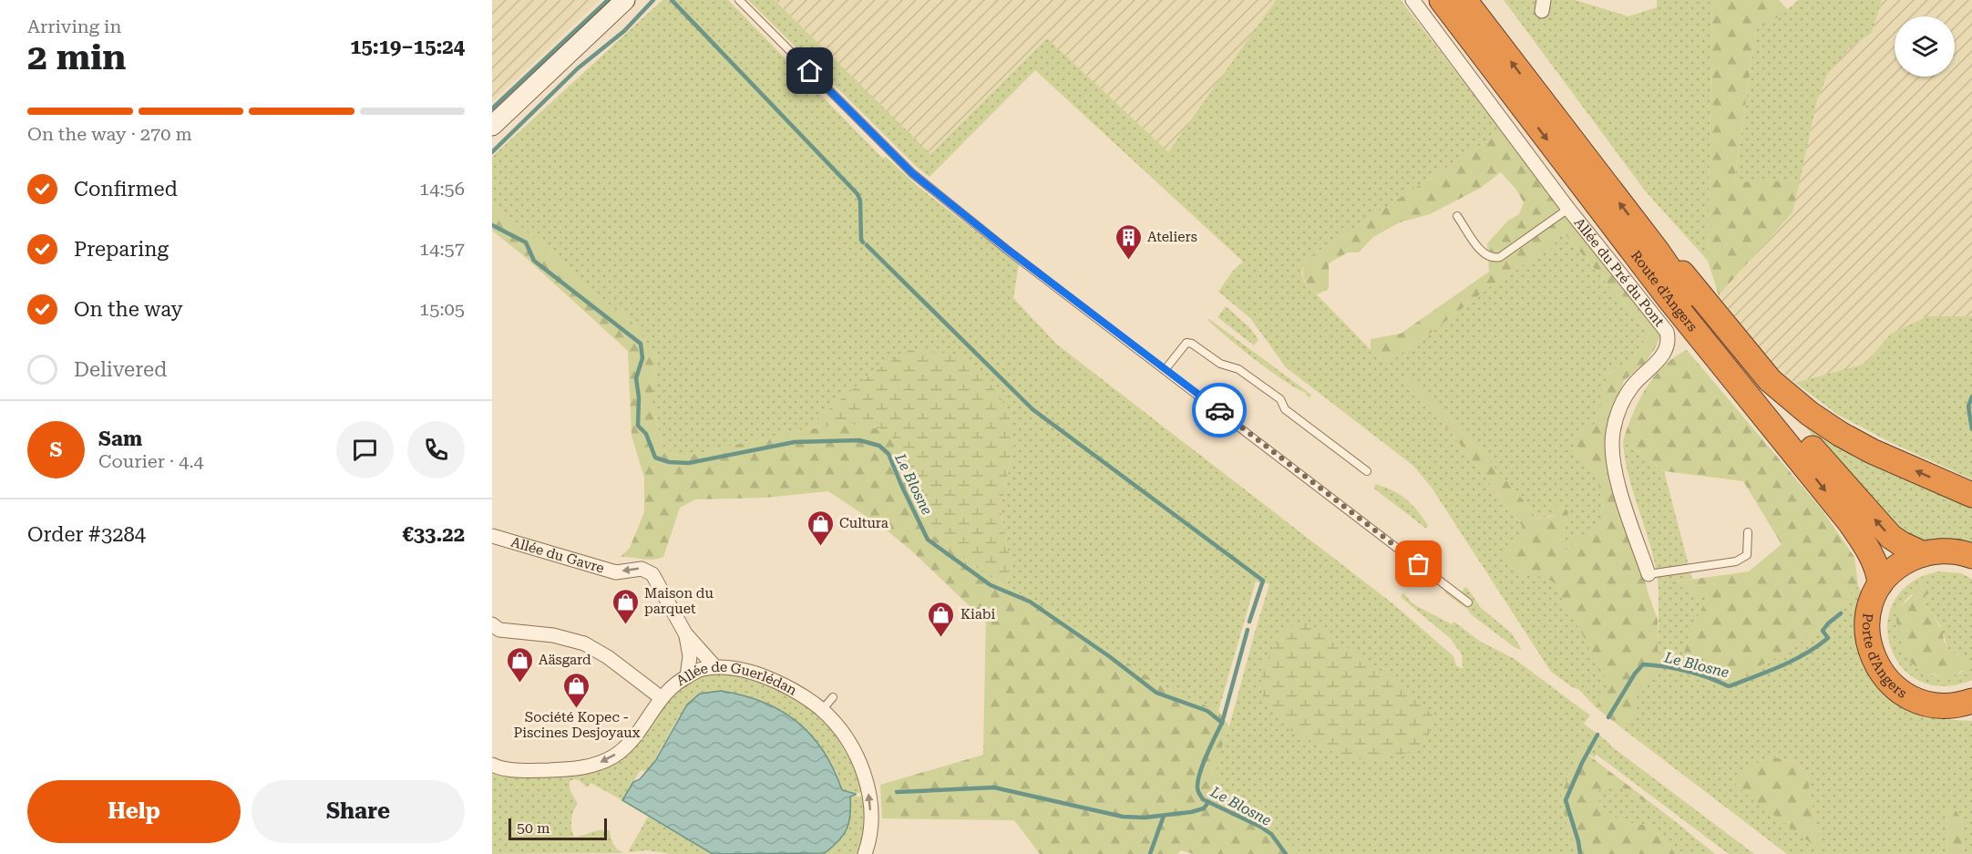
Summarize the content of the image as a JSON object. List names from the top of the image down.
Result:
{
  "streets": {
    "highway": ["Route d'Angers", "Porte d'Angers"],
    "street": ["Allée du Pré du Pont", "Allée du Gavre", "Allée de Guerlédan"]
  },
  "crossings": [
    ["Route d'Angers", "Porte d'Angers"],
    ["Allée du Gavre", "Allée de Guerlédan"]
  ],
  "water": ["Le Blosne"],
  "places": {
    "building": ["Ateliers"],
    "shop": [
      "Cultura",
      "Maison du parquet",
      "Kiabi",
      "Aäsgard",
      "Société Kopec - Piscines Desjoyaux"
    ]
  },
  "scale_bar": "50 m",
  "page": {
    "heading": ["2 min", "Arriving in", "15:19–15:24"],
    "panel": [
      "Sam",
      "Courier · 4.4",
      "Order #3284",
      "€33.22"
    ],
    "bar": "On the way · 270 m",
    "list": [
      ["Confirmed", "14:56"],
      ["Preparing", "14:57"],
      ["On the way", "15:05"],
      "Delivered"
    ],
    "round": "S",
    "buttons": ["Help", "Share"],
    "scale": "50 m"
  }
}
